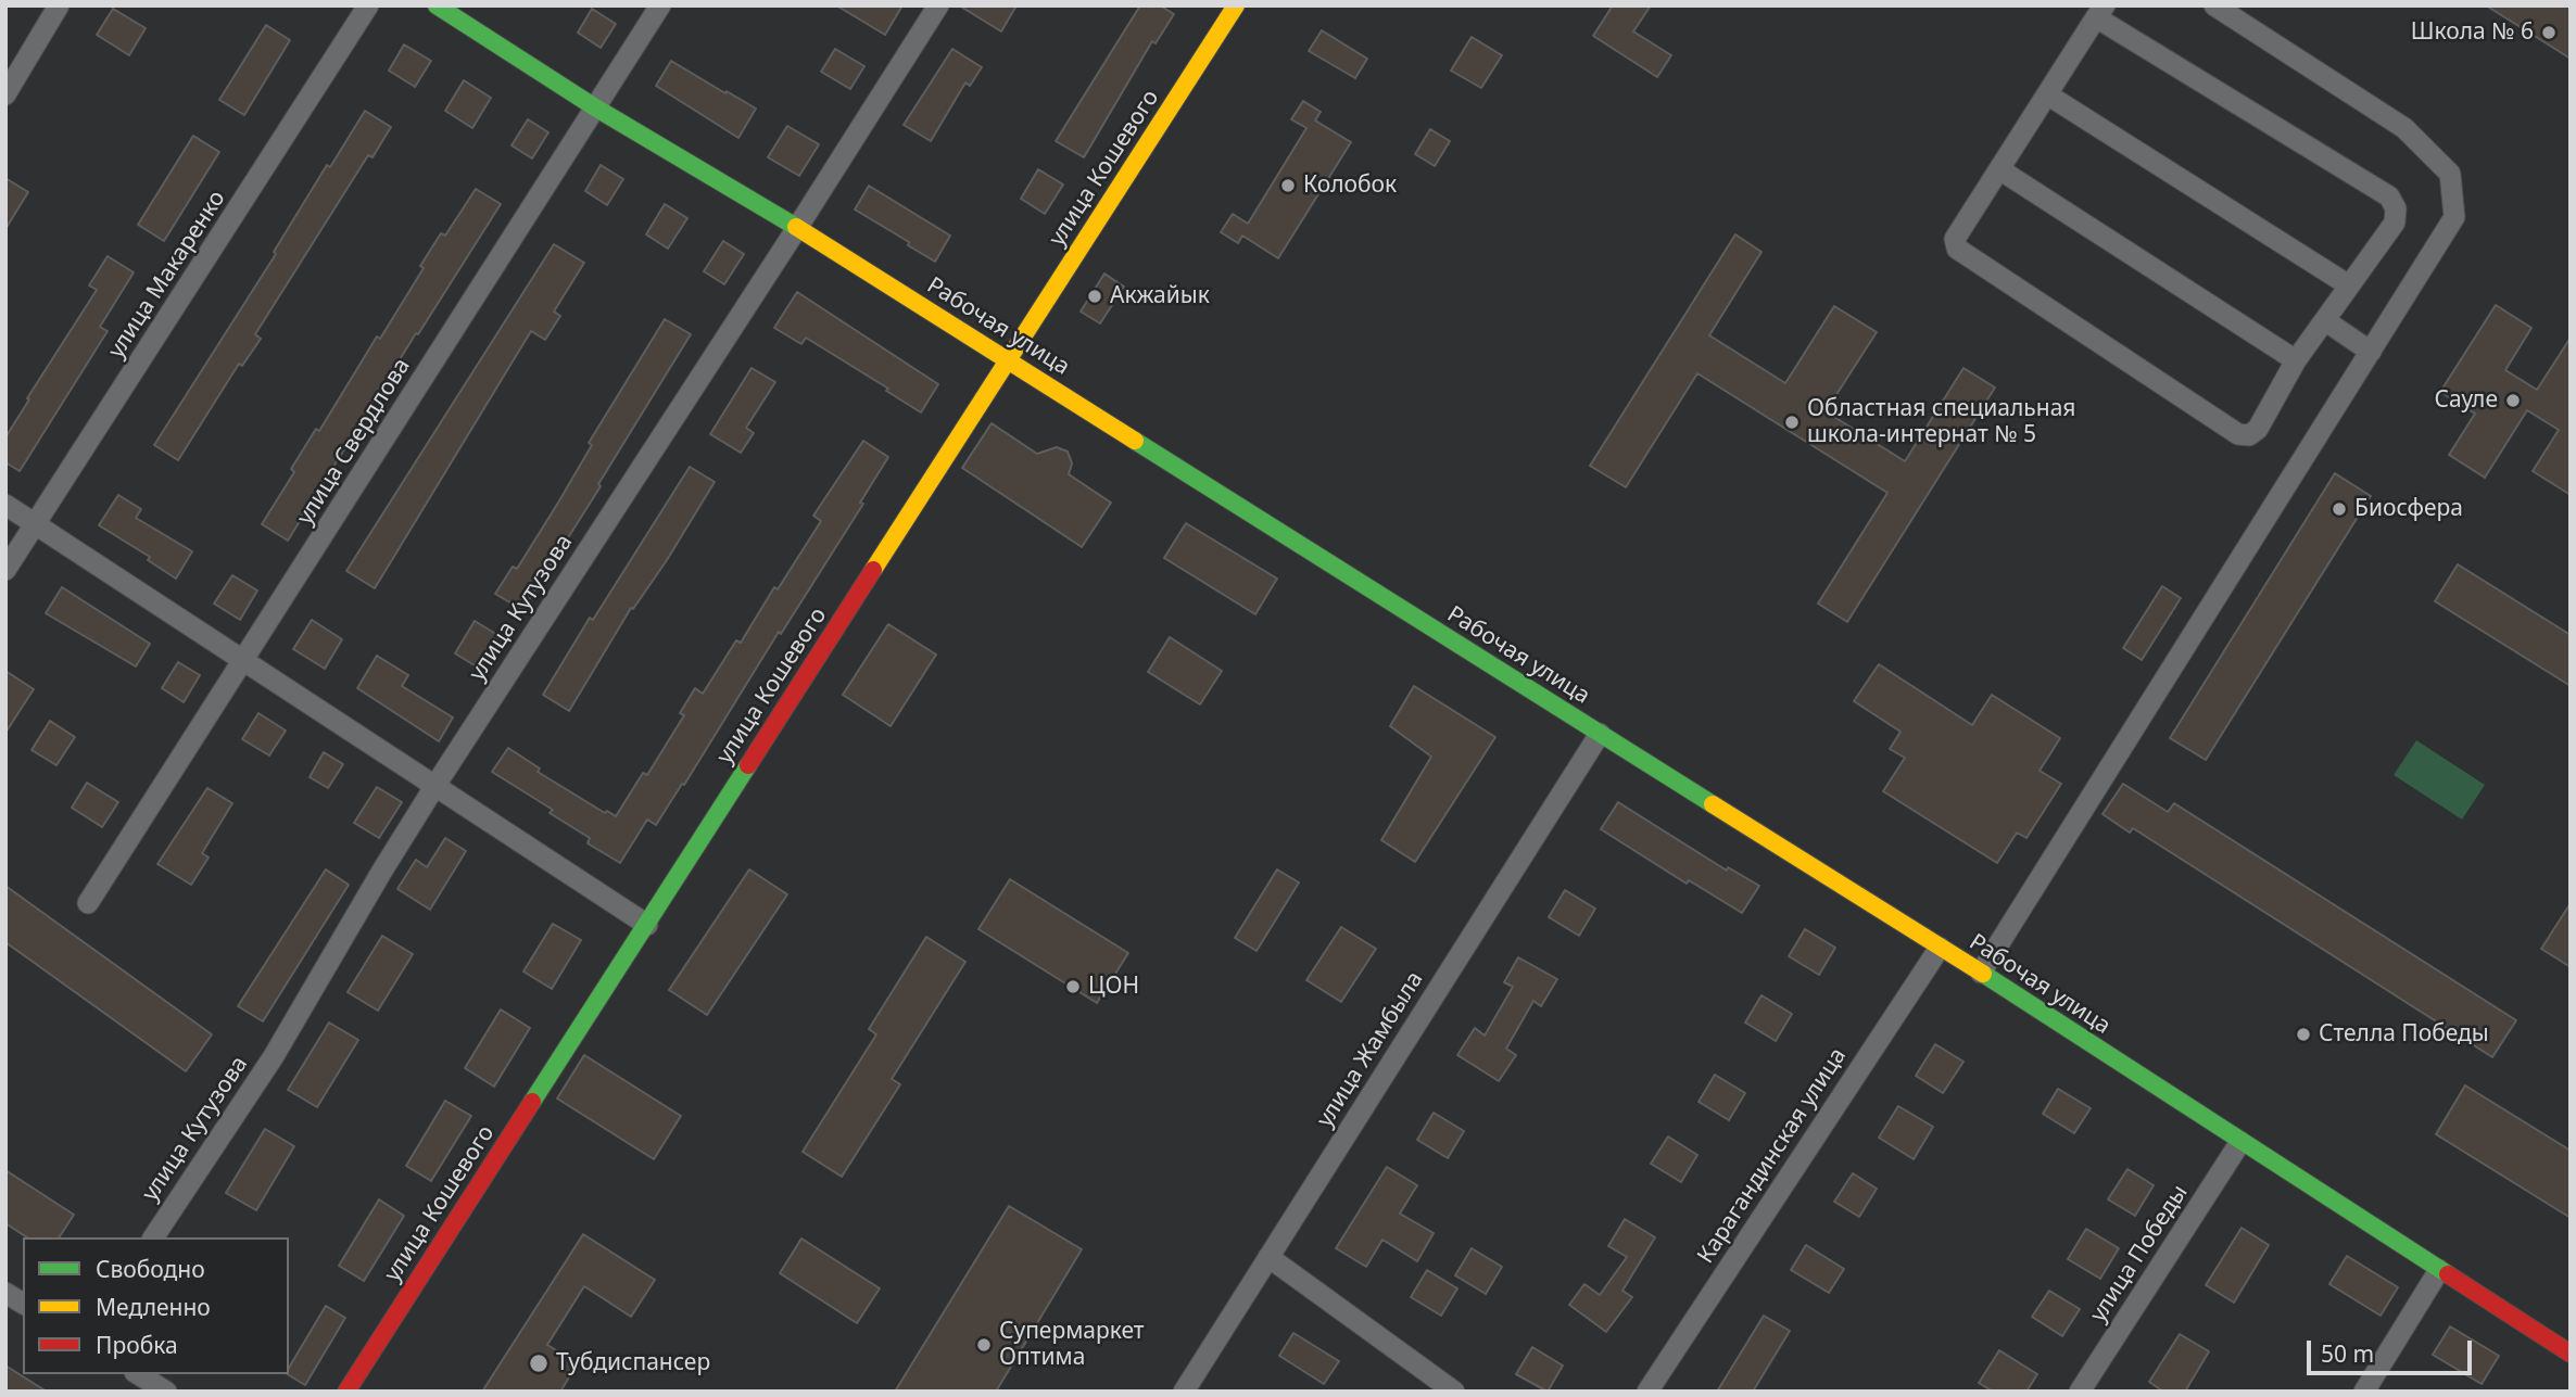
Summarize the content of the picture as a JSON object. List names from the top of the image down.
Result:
{
  "streets": {
    "street": [
      "улица Кошевого",
      "улица Макаренко",
      "Рабочая улица",
      "улица Свердлова",
      "улица Кутузова",
      "улица Жамбыла",
      "Карагандинская улица",
      "улица Победы"
    ]
  },
  "crossings": [
    ["улица Кошевого", "Рабочая улица"],
    ["Рабочая улица", "улица Свердлова"],
    ["Рабочая улица", "улица Кутузова"],
    ["Рабочая улица", "улица Жамбыла"],
    ["Рабочая улица", "Карагандинская улица"],
    ["Рабочая улица", "улица Победы"]
  ],
  "places": [
    "Школа № 6",
    "Колобок",
    "Акжайык",
    "Сауле",
    "Областная специальная школа-интернат № 5",
    "Биосфера",
    "ЦОН",
    "Стелла Победы",
    "Супермаркет Оптима",
    "Тубдиспансер"
  ],
  "legend": ["Свободно", "Медленно", "Пробка"],
  "scale_bar": "50 m"
}
